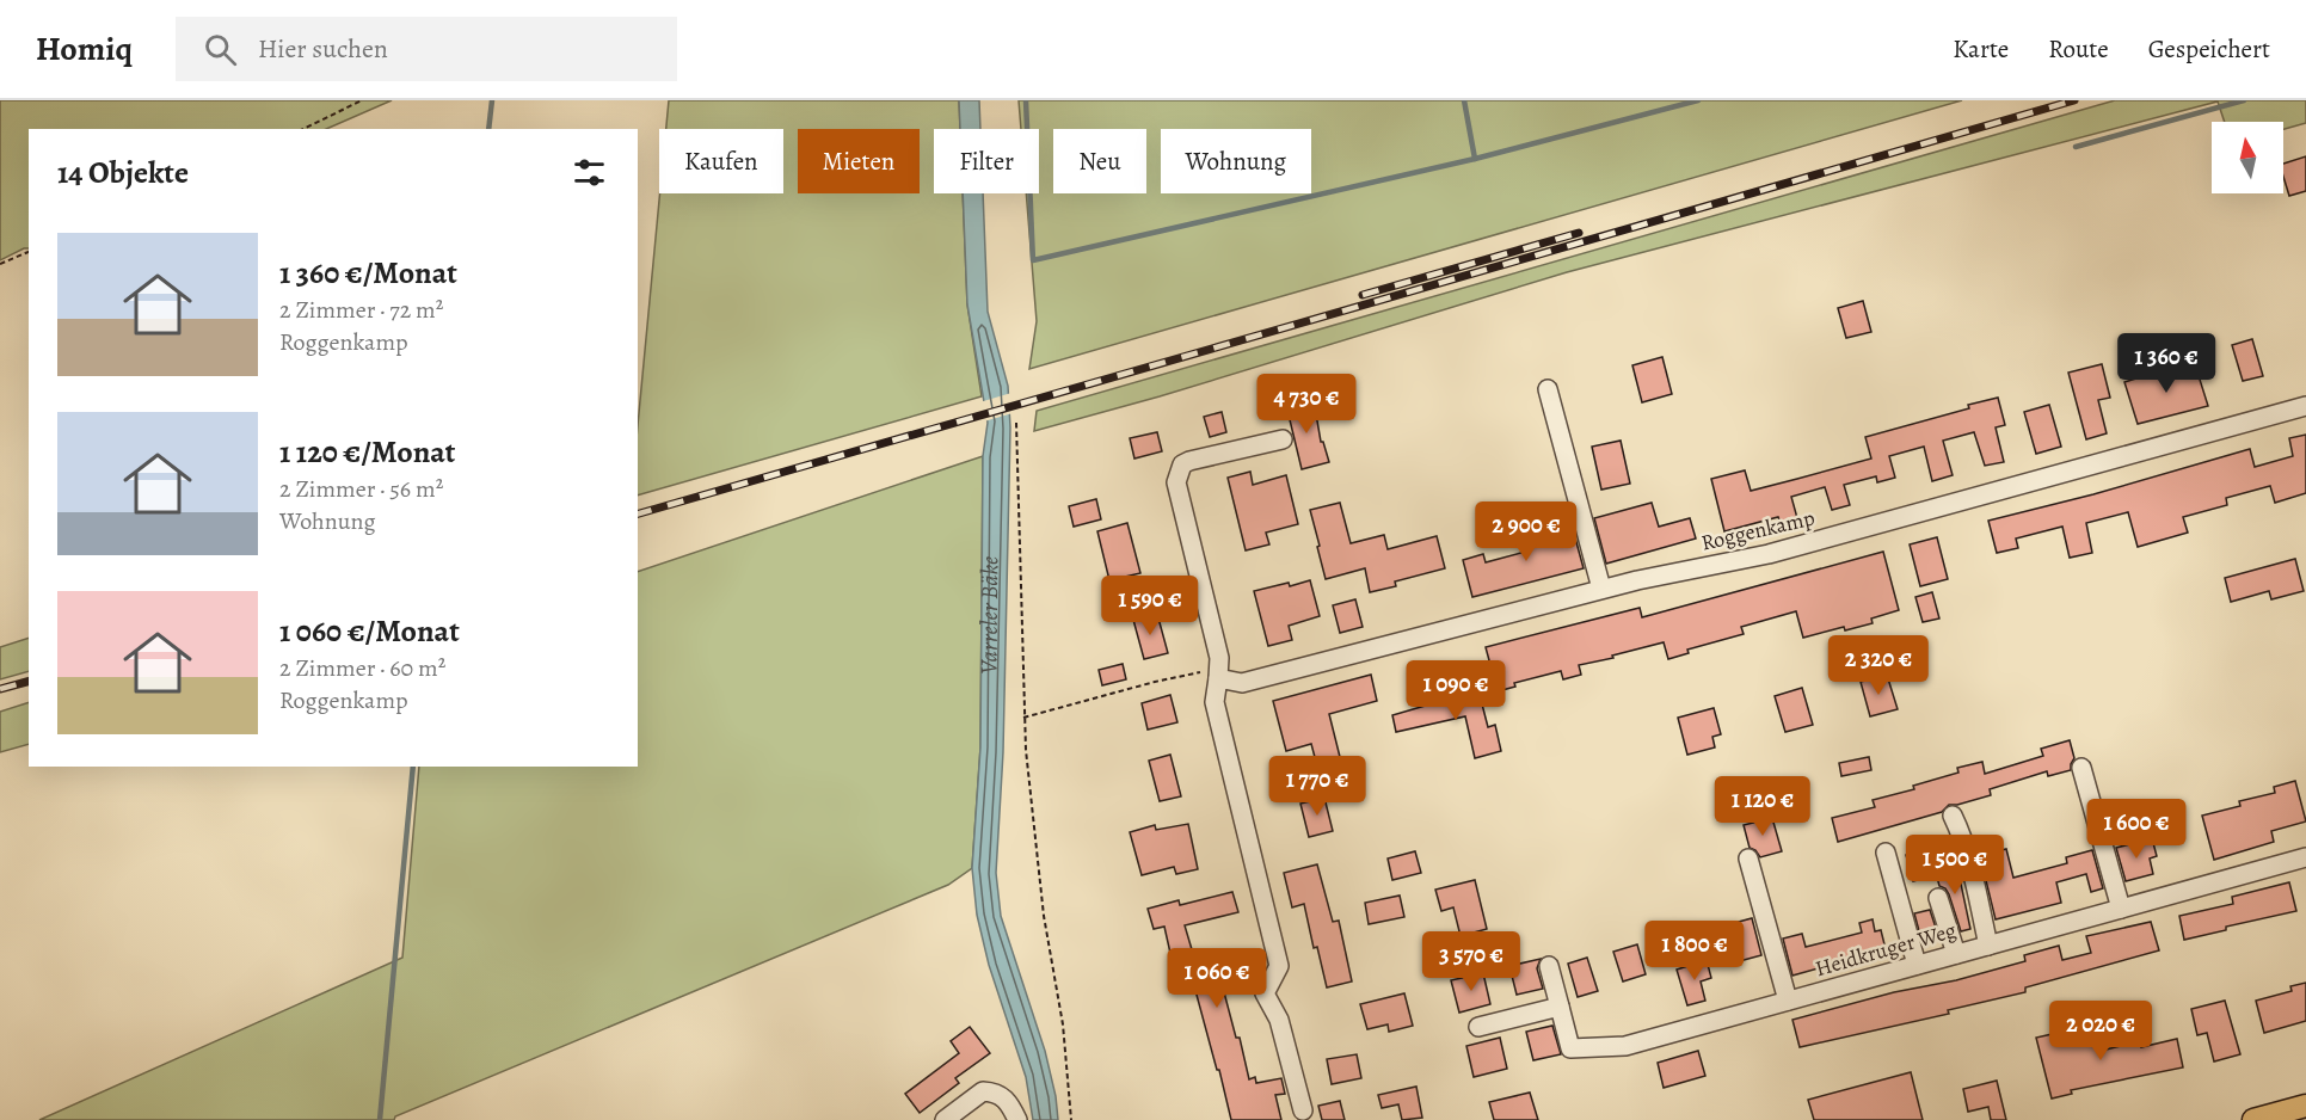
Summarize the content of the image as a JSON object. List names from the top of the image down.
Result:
{
  "streets": {
    "street": ["Roggenkamp", "Heidkruger Weg"]
  },
  "water": ["Varreler Bäke"],
  "north": "top",
  "page": {
    "header": "Homiq",
    "search": "Hier suchen",
    "nav": ["Karte", "Route", "Gespeichert"],
    "chip": [
      "Kaufen",
      "Mieten",
      "Filter",
      "Neu",
      "Wohnung"
    ],
    "heading": "14 Objekte",
    "list": [
      {
        "name": "1 360 €/Monat",
        "note": "2 Zimmer · 72 m² · Roggenkamp"
      },
      {
        "name": "1 120 €/Monat",
        "note": "2 Zimmer · 56 m² · Wohnung"
      },
      {
        "name": "1 060 €/Monat",
        "note": "2 Zimmer · 60 m² · Roggenkamp"
      }
    ],
    "price": [
      "1 360 €",
      "4 730 €",
      "2 900 €",
      "1 590 €",
      "2 320 €",
      "1 090 €",
      "1 770 €",
      "1 120 €",
      "1 600 €",
      "1 500 €",
      "1 800 €",
      "3 570 €",
      "1 060 €",
      "2 020 €"
    ]
  }
}
